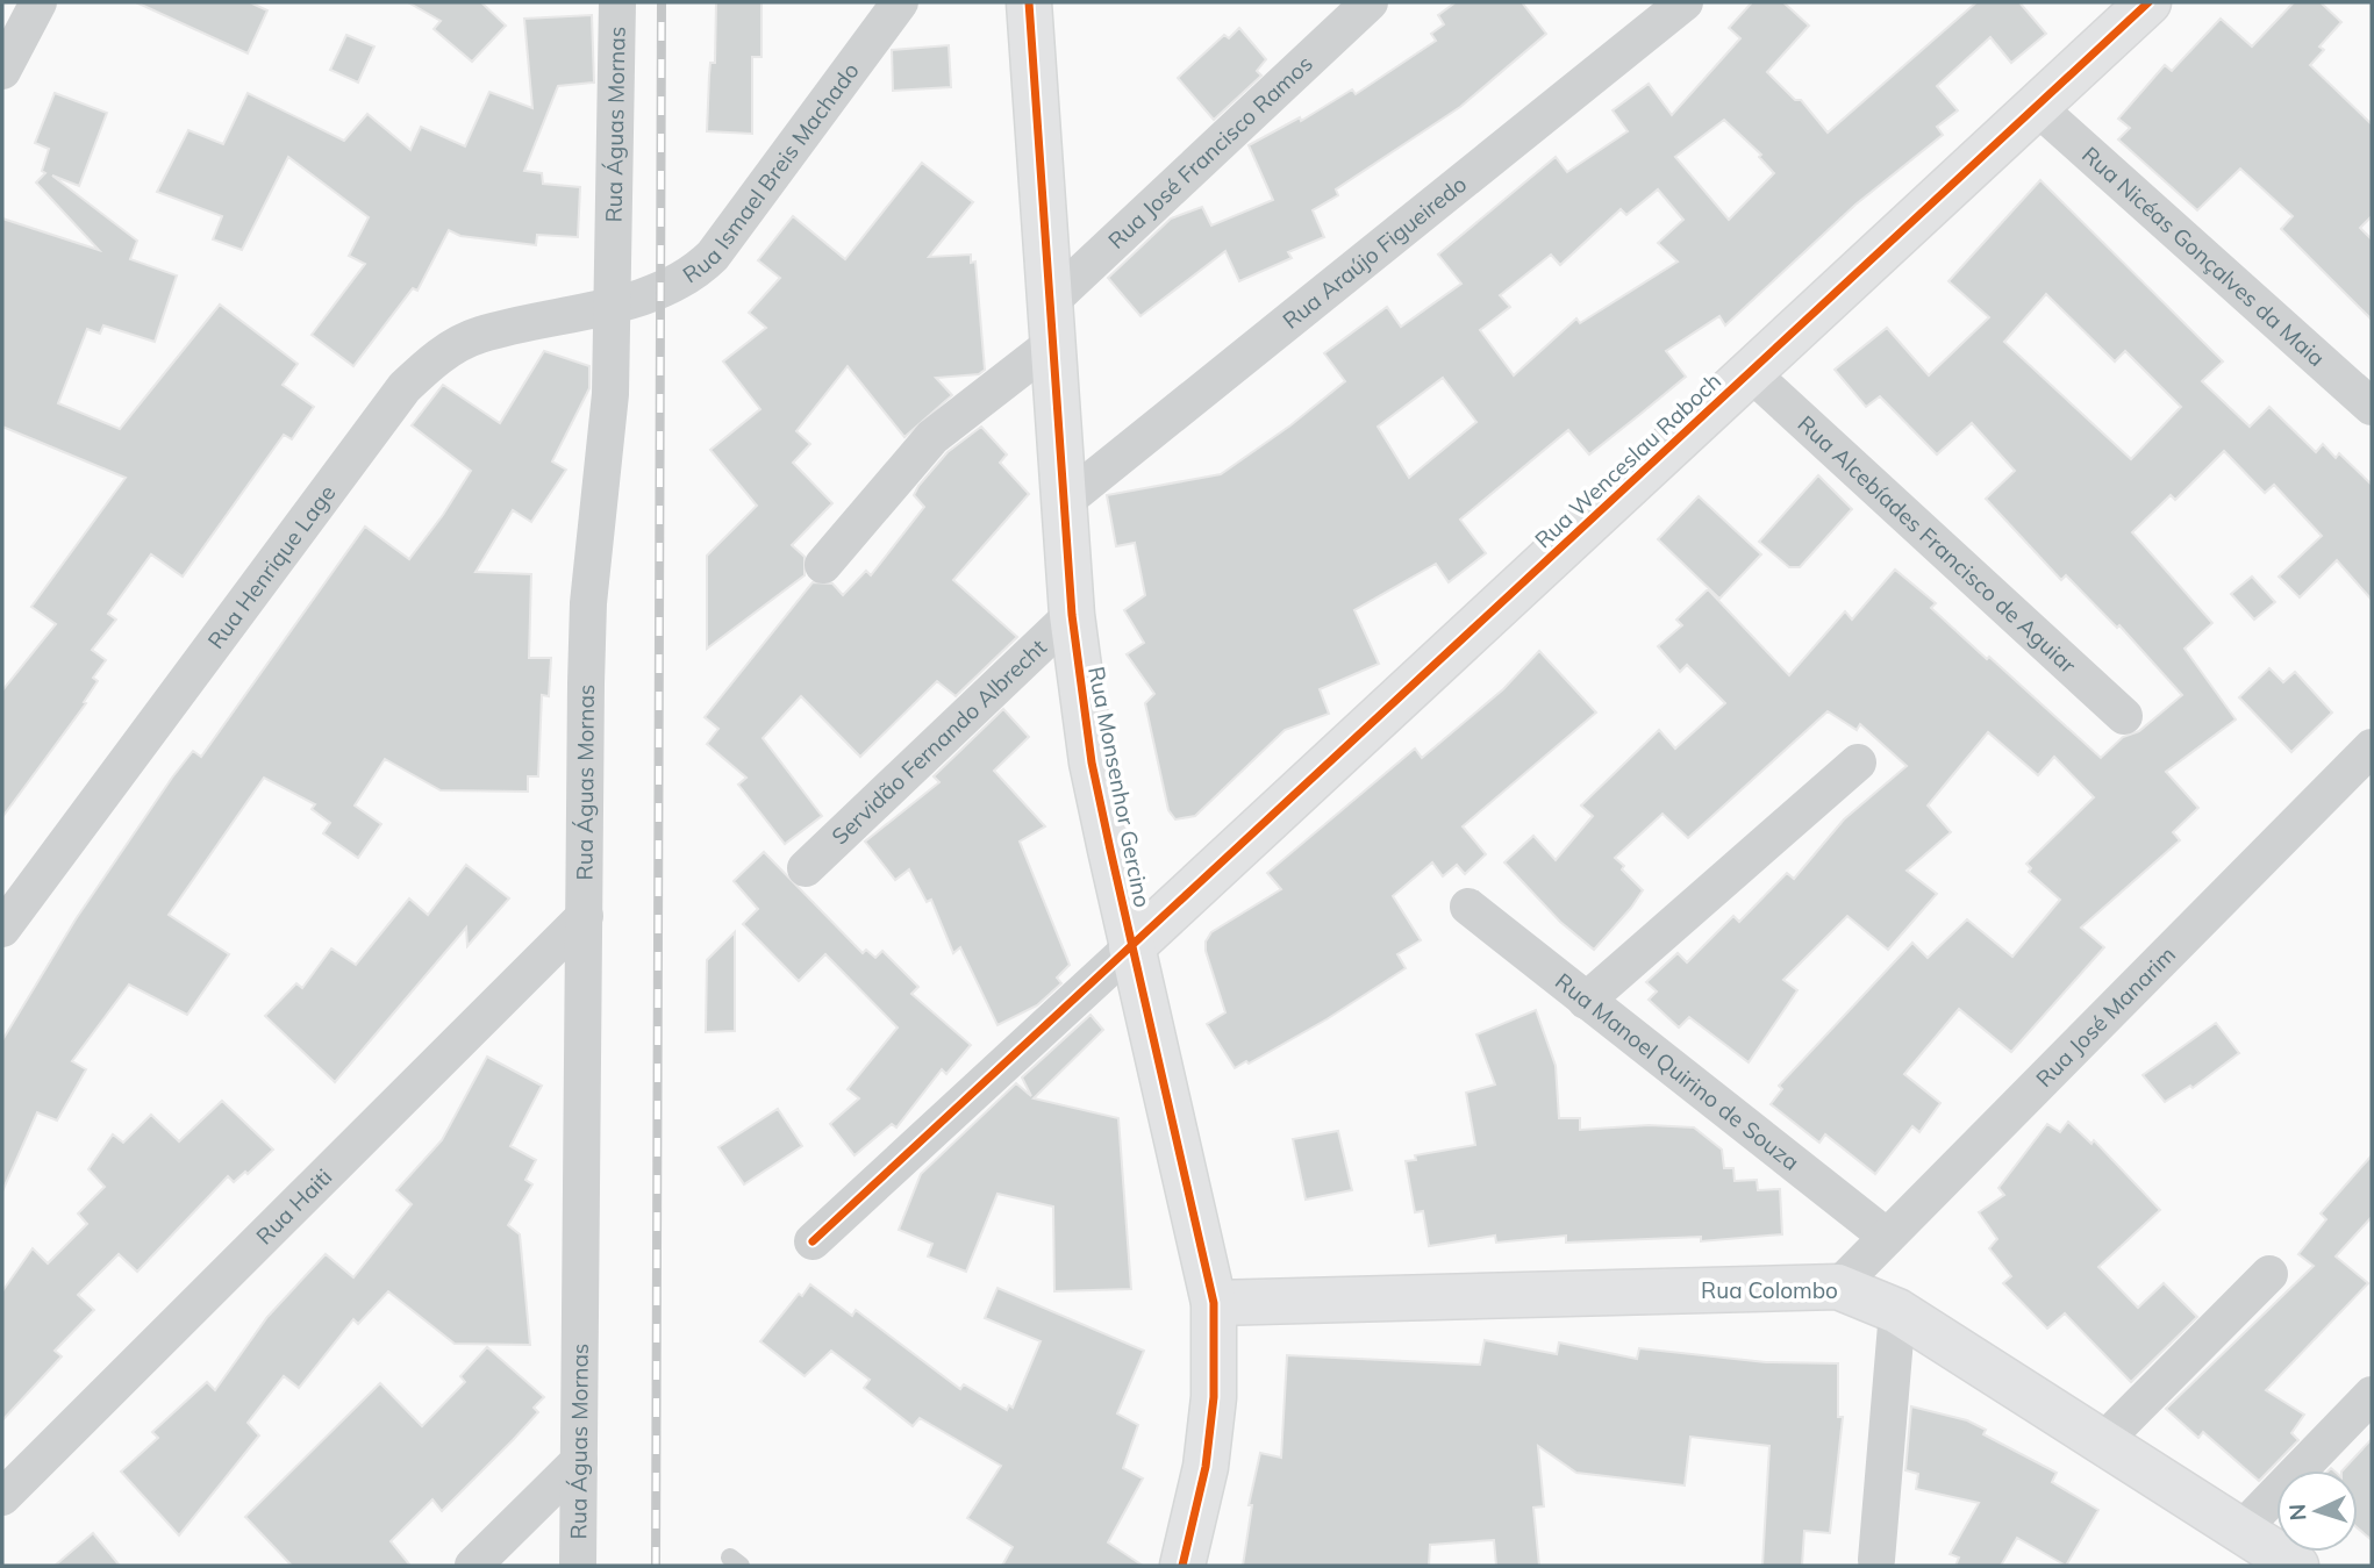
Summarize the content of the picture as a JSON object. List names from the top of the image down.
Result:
{
  "streets": {
    "street": [
      "Rua Águas Mornas",
      "Rua José Francisco Ramos",
      "Rua Ismael Breis Machado",
      "Rua Araújo Figueiredo",
      "Rua Nicéas Gonçalves da Maia",
      "Rua Wenceslau Raboch",
      "Rua Alcebíades Francisco de Aguiar",
      "Rua Henrique Lage",
      "Servidão Fernando Albrecht",
      "Rua Monsenhor Gercino",
      "Rua José Manarim",
      "Rua Manoel Quirino de Souza",
      "Rua Haiti",
      "Rua Colombo"
    ]
  },
  "crossings": [
    ["Rua Águas Mornas", "Rua Ismael Breis Machado"],
    ["Rua Águas Mornas", "Rua Henrique Lage"],
    ["Rua Águas Mornas", "Rua Haiti"],
    ["Rua José Francisco Ramos", "Rua Monsenhor Gercino"],
    ["Rua Ismael Breis Machado", "Rua Henrique Lage"],
    ["Rua Araújo Figueiredo", "Rua Monsenhor Gercino"],
    ["Rua Nicéas Gonçalves da Maia", "Rua Wenceslau Raboch"],
    ["Rua Wenceslau Raboch", "Rua Alcebíades Francisco de Aguiar"],
    ["Rua Wenceslau Raboch", "Rua Monsenhor Gercino"],
    ["Servidão Fernando Albrecht", "Rua Monsenhor Gercino"],
    ["Rua Monsenhor Gercino", "Rua Colombo"],
    ["Rua José Manarim", "Rua Manoel Quirino de Souza"],
    ["Rua José Manarim", "Rua Colombo"]
  ],
  "north": "left"
}
